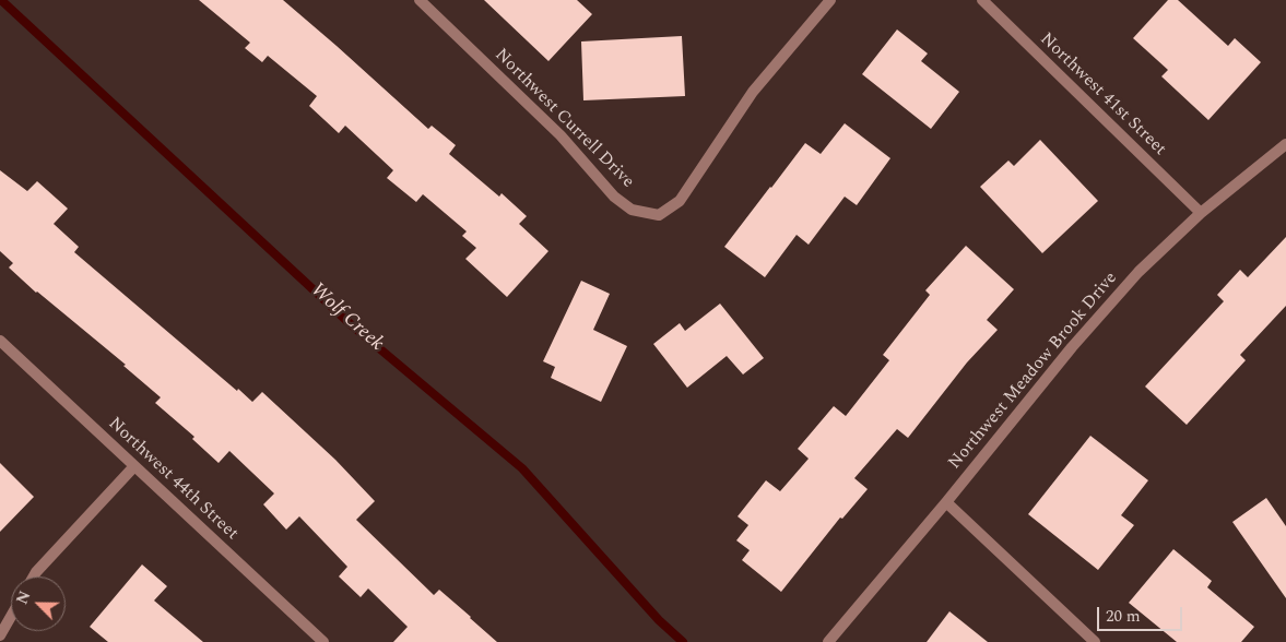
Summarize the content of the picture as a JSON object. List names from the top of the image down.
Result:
{
  "streets": {
    "street": [
      "Northwest 41st Street",
      "Northwest Currell Drive",
      "Northwest Meadow Brook Drive",
      "Northwest 44th Street"
    ]
  },
  "crossings": [
    ["Northwest 41st Street", "Northwest Meadow Brook Drive"]
  ],
  "water": ["Wolf Creek"],
  "scale_bar": "20 m",
  "north": "top left"
}
